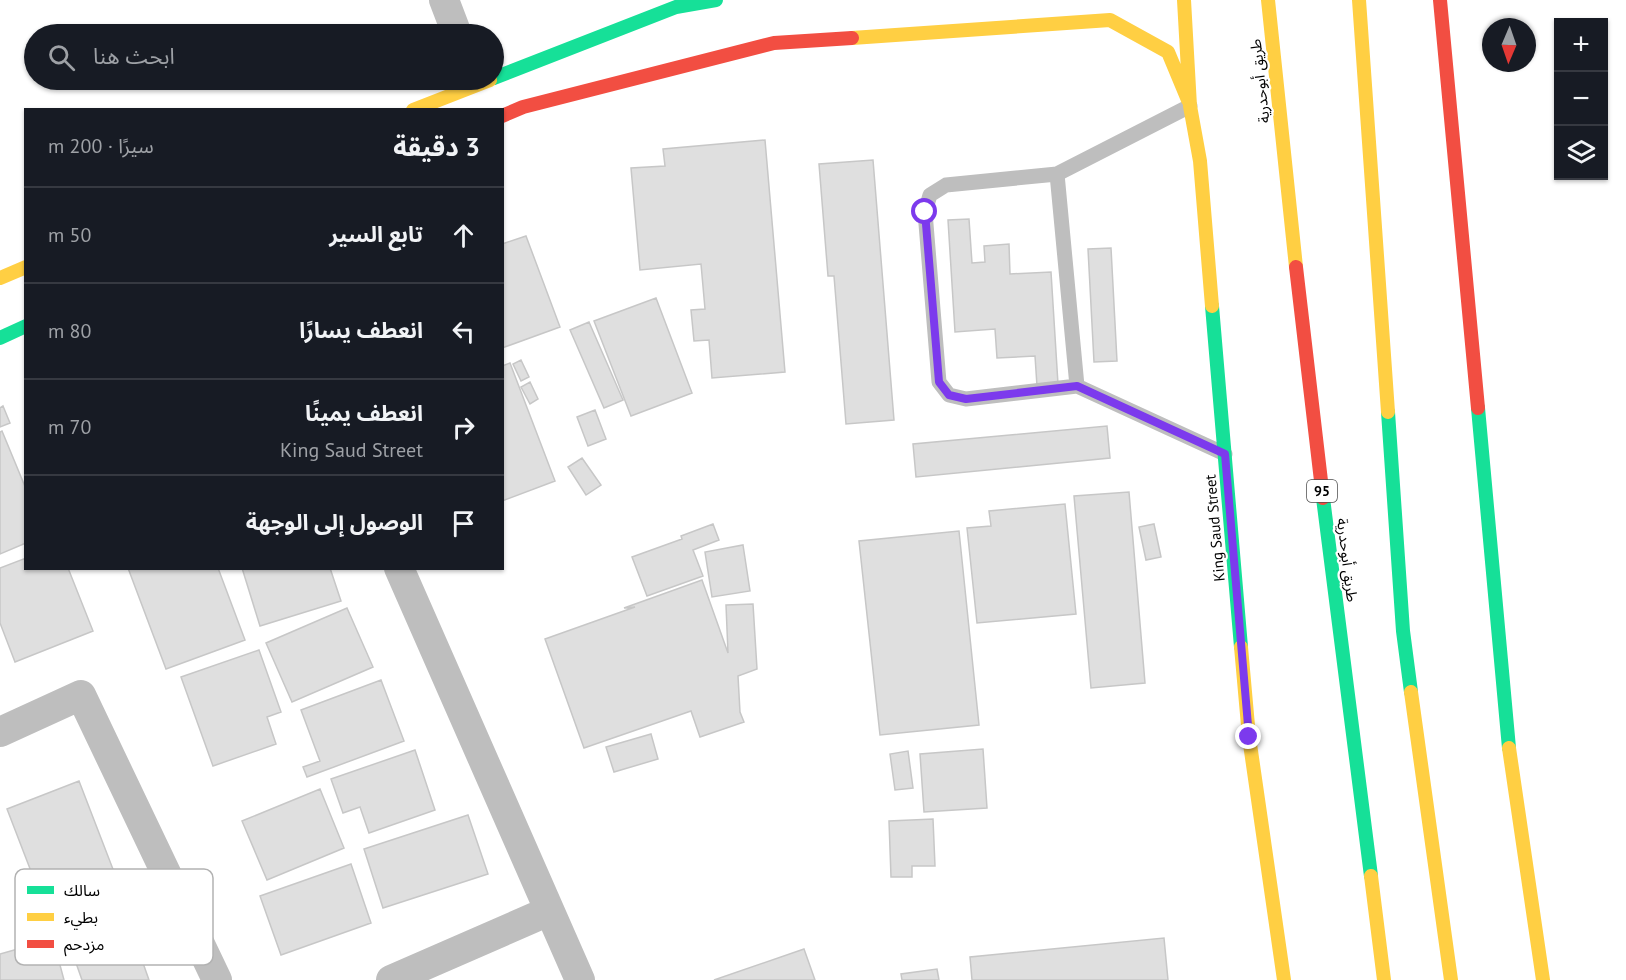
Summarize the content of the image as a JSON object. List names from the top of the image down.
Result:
{
  "streets": {
    "main road": ["طريق أبوحدرية", "95", "King Saud Street"]
  },
  "legend": ["سالك", "بطيء", "مزدحم"],
  "north": "bottom",
  "page": {
    "map_buttons": ["+", "−"],
    "search": "ابحث هنا",
    "heading": ["3 دقيقة", "سيرًا · 200 m"],
    "list": [
      ["تابع السير", "50 m"],
      ["انعطف يسارًا", "80 m"],
      ["انعطف يمينًا", "King Saud Street", "70 m"],
      "الوصول إلى الوجهة"
    ]
  }
}
